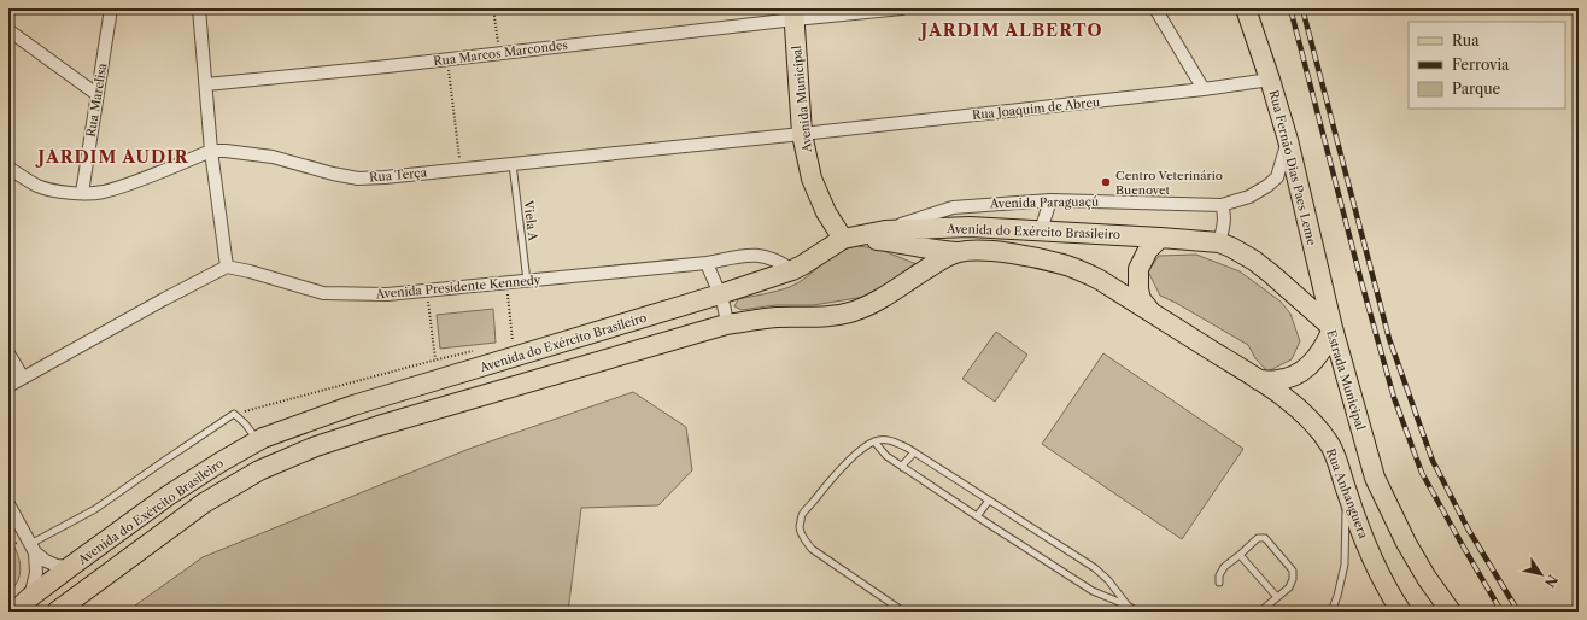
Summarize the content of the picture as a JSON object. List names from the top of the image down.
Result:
{
  "streets": {
    "main road": [
      "Avenida Municipal",
      "Rua Fernão Dias Paes Leme",
      "Avenida do Exército Brasileiro",
      "Estrada Municipal",
      "Rua Anhanguera"
    ],
    "street": [
      "Rua Marcos Marcondes",
      "Rua Marelisa",
      "Rua Joaquim de Abreu",
      "Rua Terça",
      "Avenida Paraguaçú",
      "Avenida Presidente Kennedy"
    ],
    "lane": ["Viela A"]
  },
  "crossings": [
    ["Rua Marcos Marcondes", "Avenida Municipal"],
    ["Avenida Municipal", "Rua Joaquim de Abreu"],
    ["Avenida Municipal", "Rua Terça"],
    ["Avenida Municipal", "Avenida do Exército Brasileiro"],
    ["Rua Marelisa", "Rua Terça"],
    ["Rua Joaquim de Abreu", "Rua Fernão Dias Paes Leme"],
    ["Rua Joaquim de Abreu", "Rua Terça"],
    ["Rua Fernão Dias Paes Leme", "Avenida Paraguaçú"],
    ["Rua Fernão Dias Paes Leme", "Estrada Municipal"],
    ["Rua Terça", "Viela A"],
    ["Avenida Paraguaçú", "Avenida do Exército Brasileiro"],
    ["Viela A", "Avenida Presidente Kennedy"],
    ["Avenida do Exército Brasileiro", "Avenida Presidente Kennedy"],
    ["Avenida do Exército Brasileiro", "Estrada Municipal"],
    ["Avenida do Exército Brasileiro", "Rua Anhanguera"]
  ],
  "districts": ["JARDIM ALBERTO", "JARDIM AUDIR"],
  "places": ["Centro Veterinário Buenovet"],
  "legend": ["Rua", "Ferrovia", "Parque"],
  "north": "bottom right"
}
